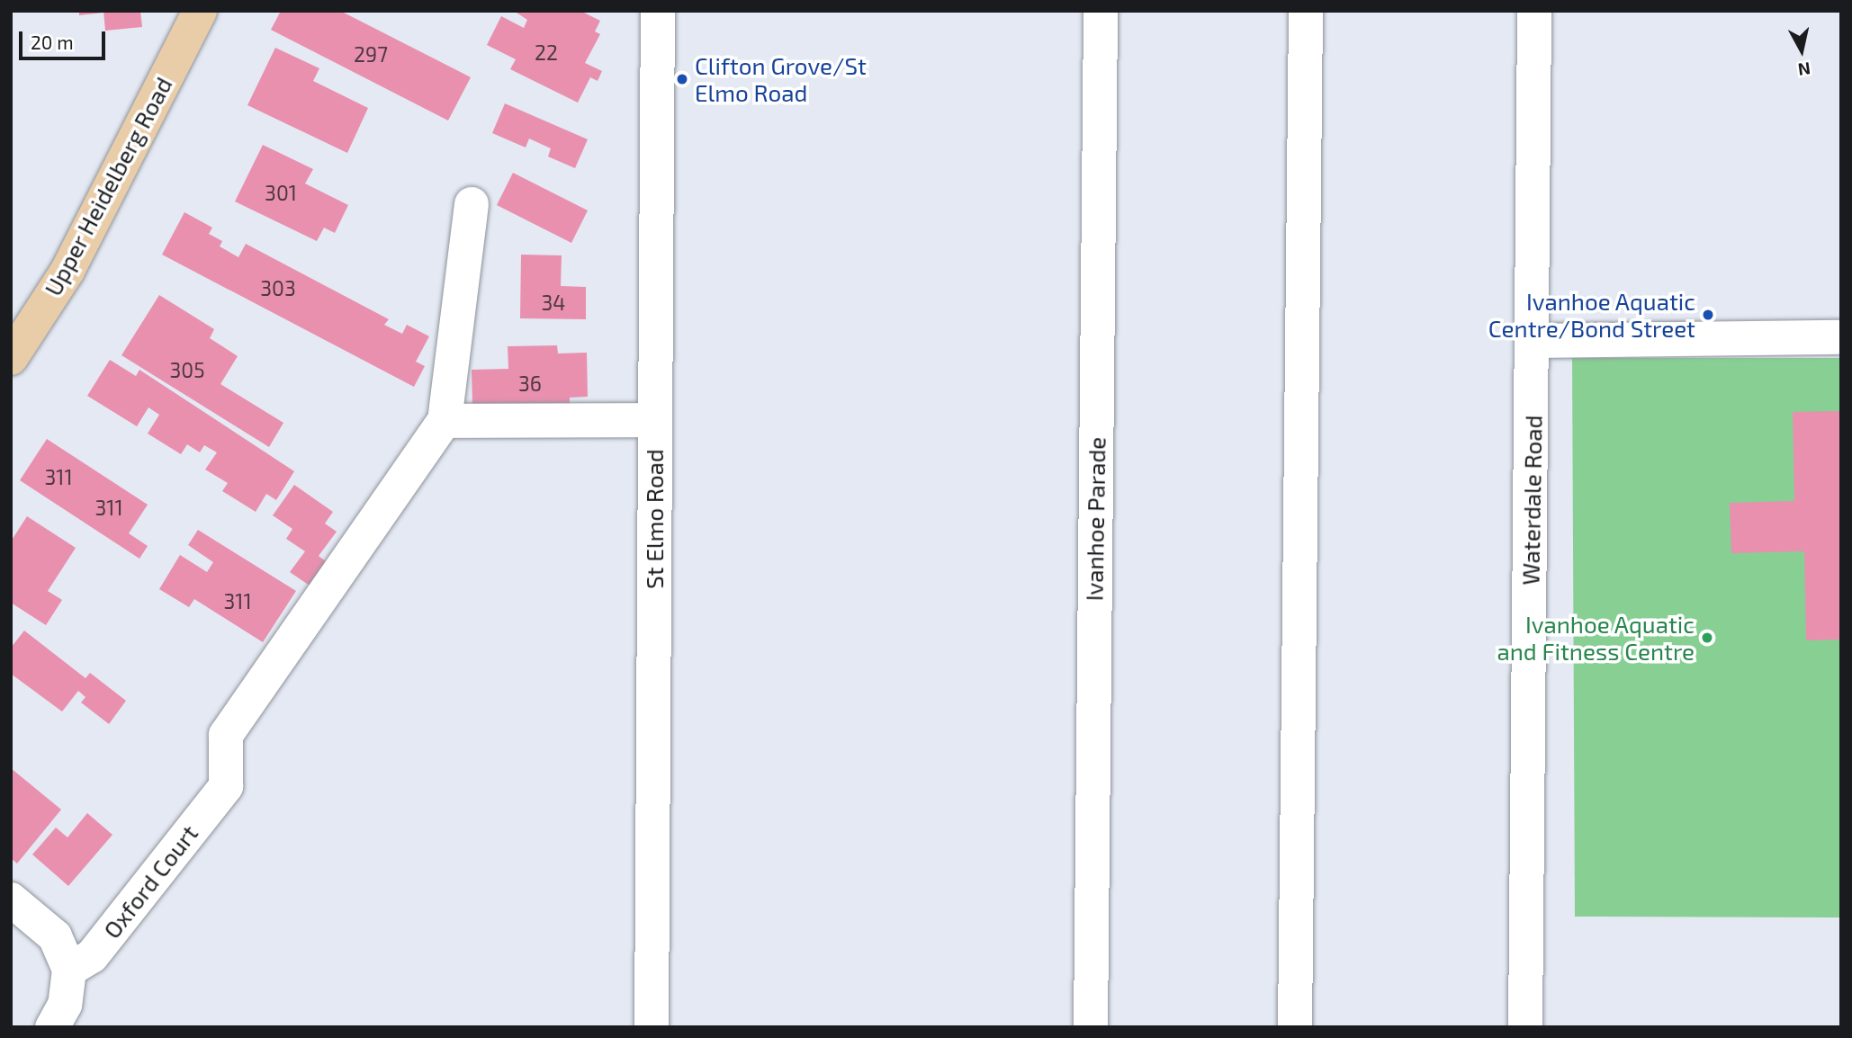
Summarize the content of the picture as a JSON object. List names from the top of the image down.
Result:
{
  "streets": {
    "main road": ["Upper Heidelberg Road"],
    "street": [
      "Waterdale Road",
      "St Elmo Road",
      "Ivanhoe Parade",
      "Oxford Court"
    ]
  },
  "places": ["Clifton Grove/St Elmo Road", "Ivanhoe Aquatic Centre/Bond Street", "Ivanhoe Aquatic and Fitness Centre"],
  "house_numbers": [
    "22",
    "297",
    "301",
    "303",
    "34",
    "305",
    "36",
    "311",
    "311",
    "311"
  ],
  "scale_bar": "20 m",
  "north": "bottom"
}
